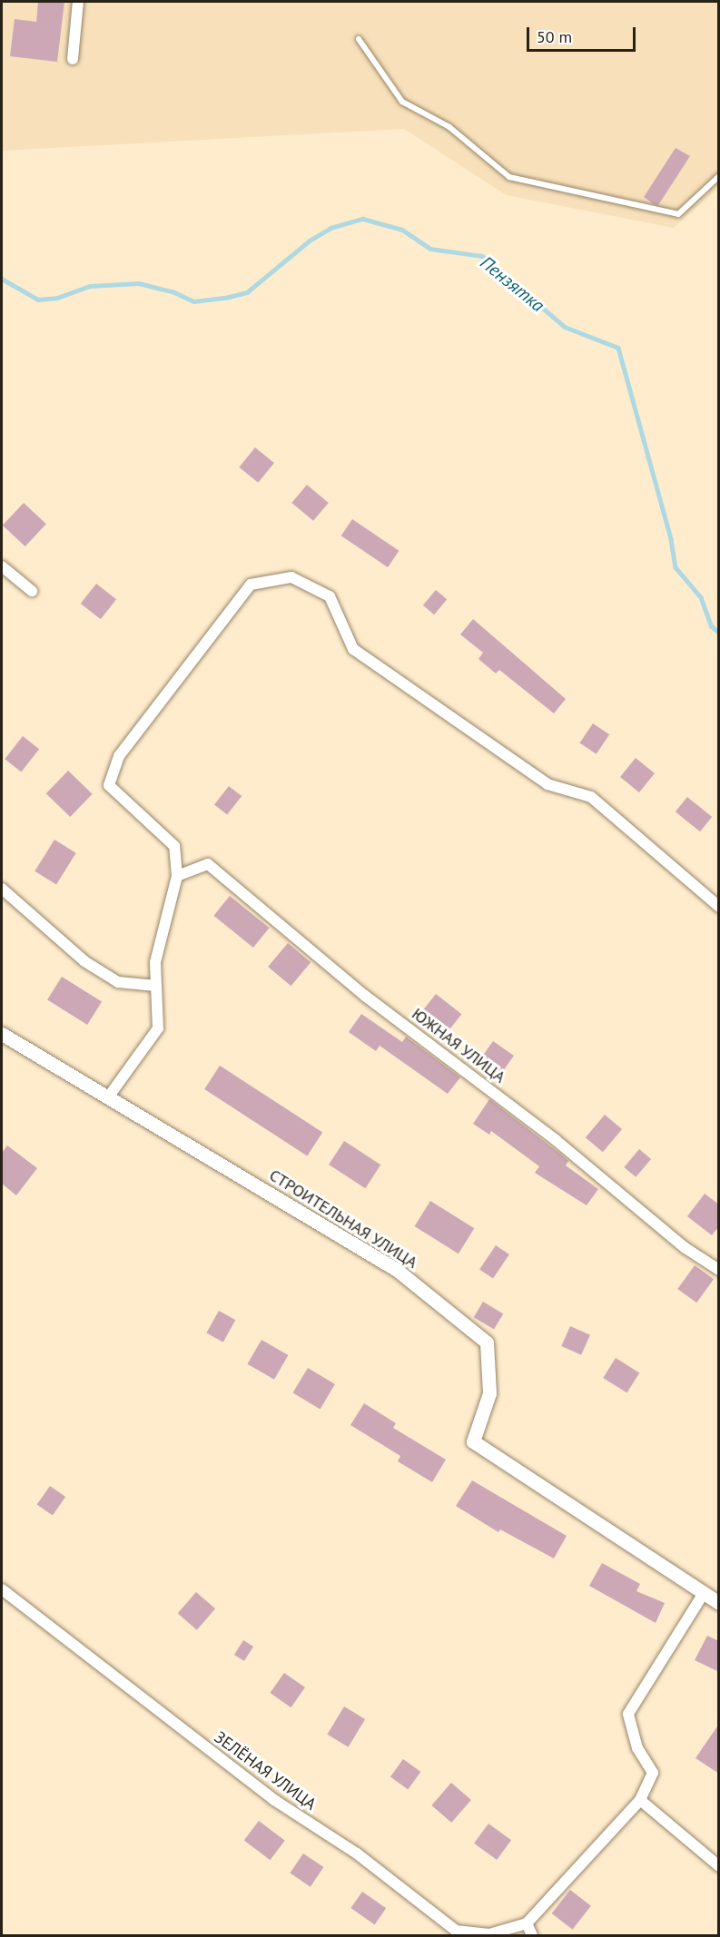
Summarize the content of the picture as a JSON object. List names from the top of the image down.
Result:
{
  "streets": {
    "street": ["ЮЖНАЯ УЛИЦА", "СТРОИТЕЛЬНАЯ УЛИЦА", "ЗЕЛЁНАЯ УЛИЦА"]
  },
  "water": ["Пензятка"],
  "scale_bar": "50 m"
}
